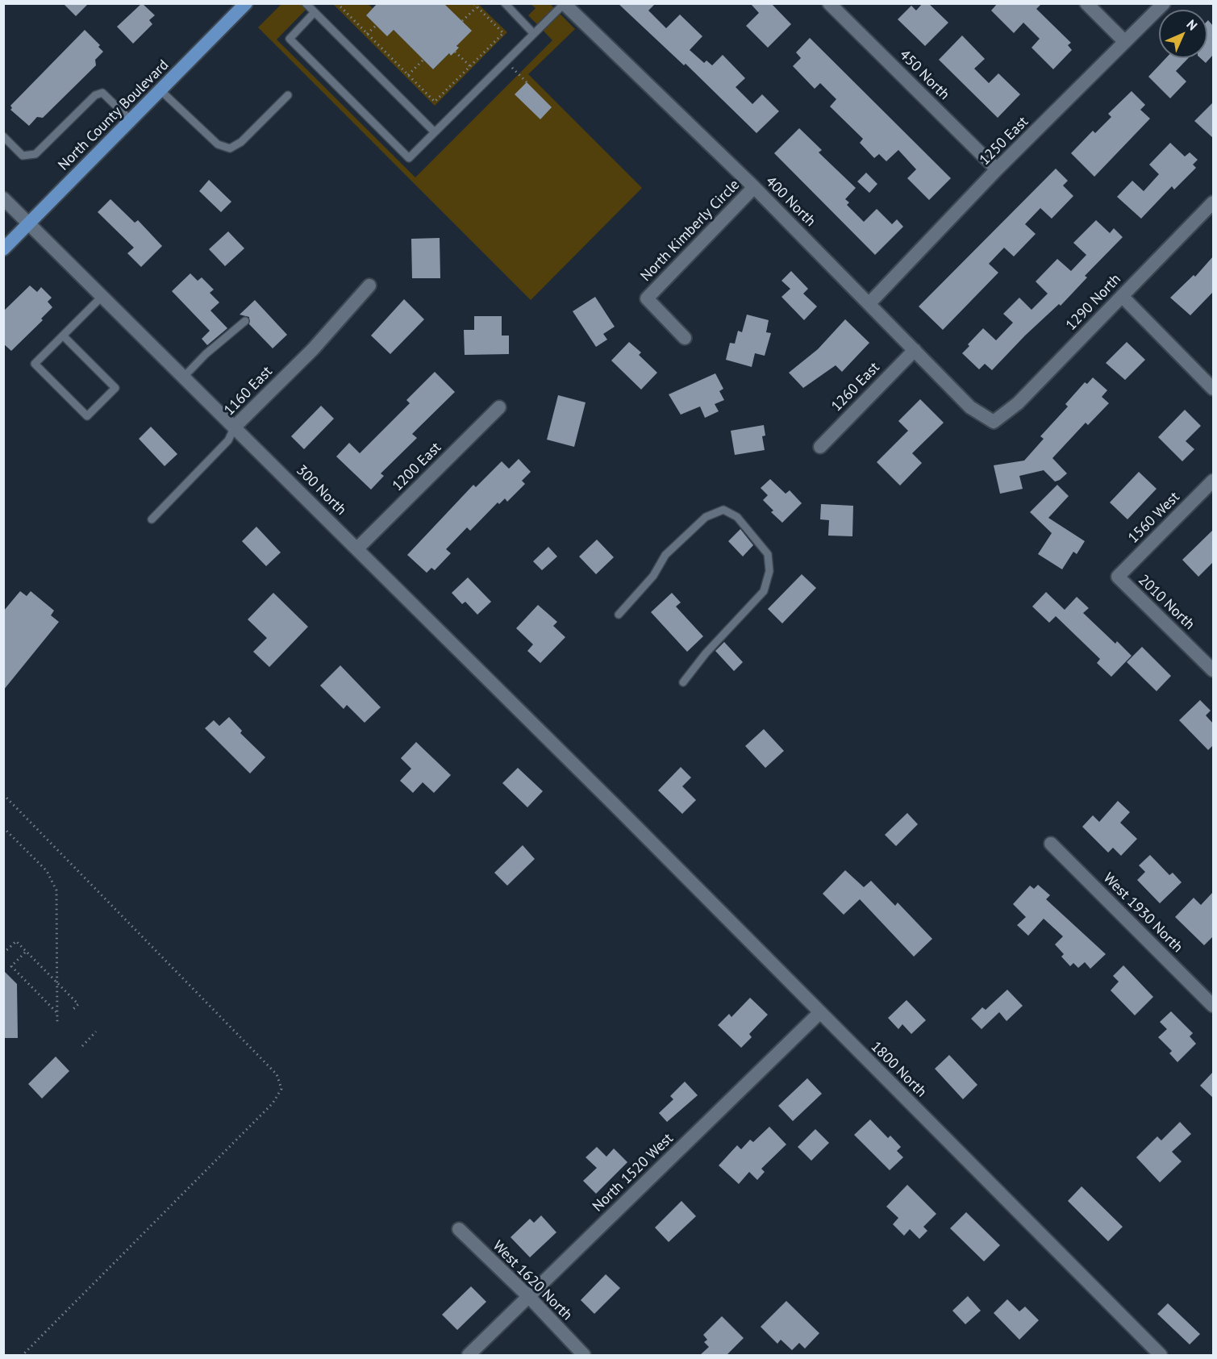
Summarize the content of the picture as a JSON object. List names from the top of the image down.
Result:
{
  "streets": {
    "main road": ["North County Boulevard"],
    "street": [
      "450 North",
      "1250 East",
      "400 North",
      "North Kimberly Circle",
      "1290 North",
      "1260 East",
      "1160 East",
      "1200 East",
      "300 North",
      "1560 West",
      "2010 North",
      "West 1930 North",
      "1800 North",
      "North 1520 West",
      "West 1620 North"
    ]
  },
  "crossings": [
    ["450 North", "1250 East"],
    ["North County Boulevard", "300 North"],
    ["1250 East", "400 North"],
    ["400 North", "North Kimberly Circle"],
    ["400 North", "1290 North"],
    ["400 North", "1260 East"],
    ["1160 East", "300 North"],
    ["1200 East", "300 North"],
    ["300 North", "1800 North"],
    ["1560 West", "2010 North"],
    ["1800 North", "North 1520 West"],
    ["North 1520 West", "West 1620 North"]
  ],
  "north": "top right"
}
